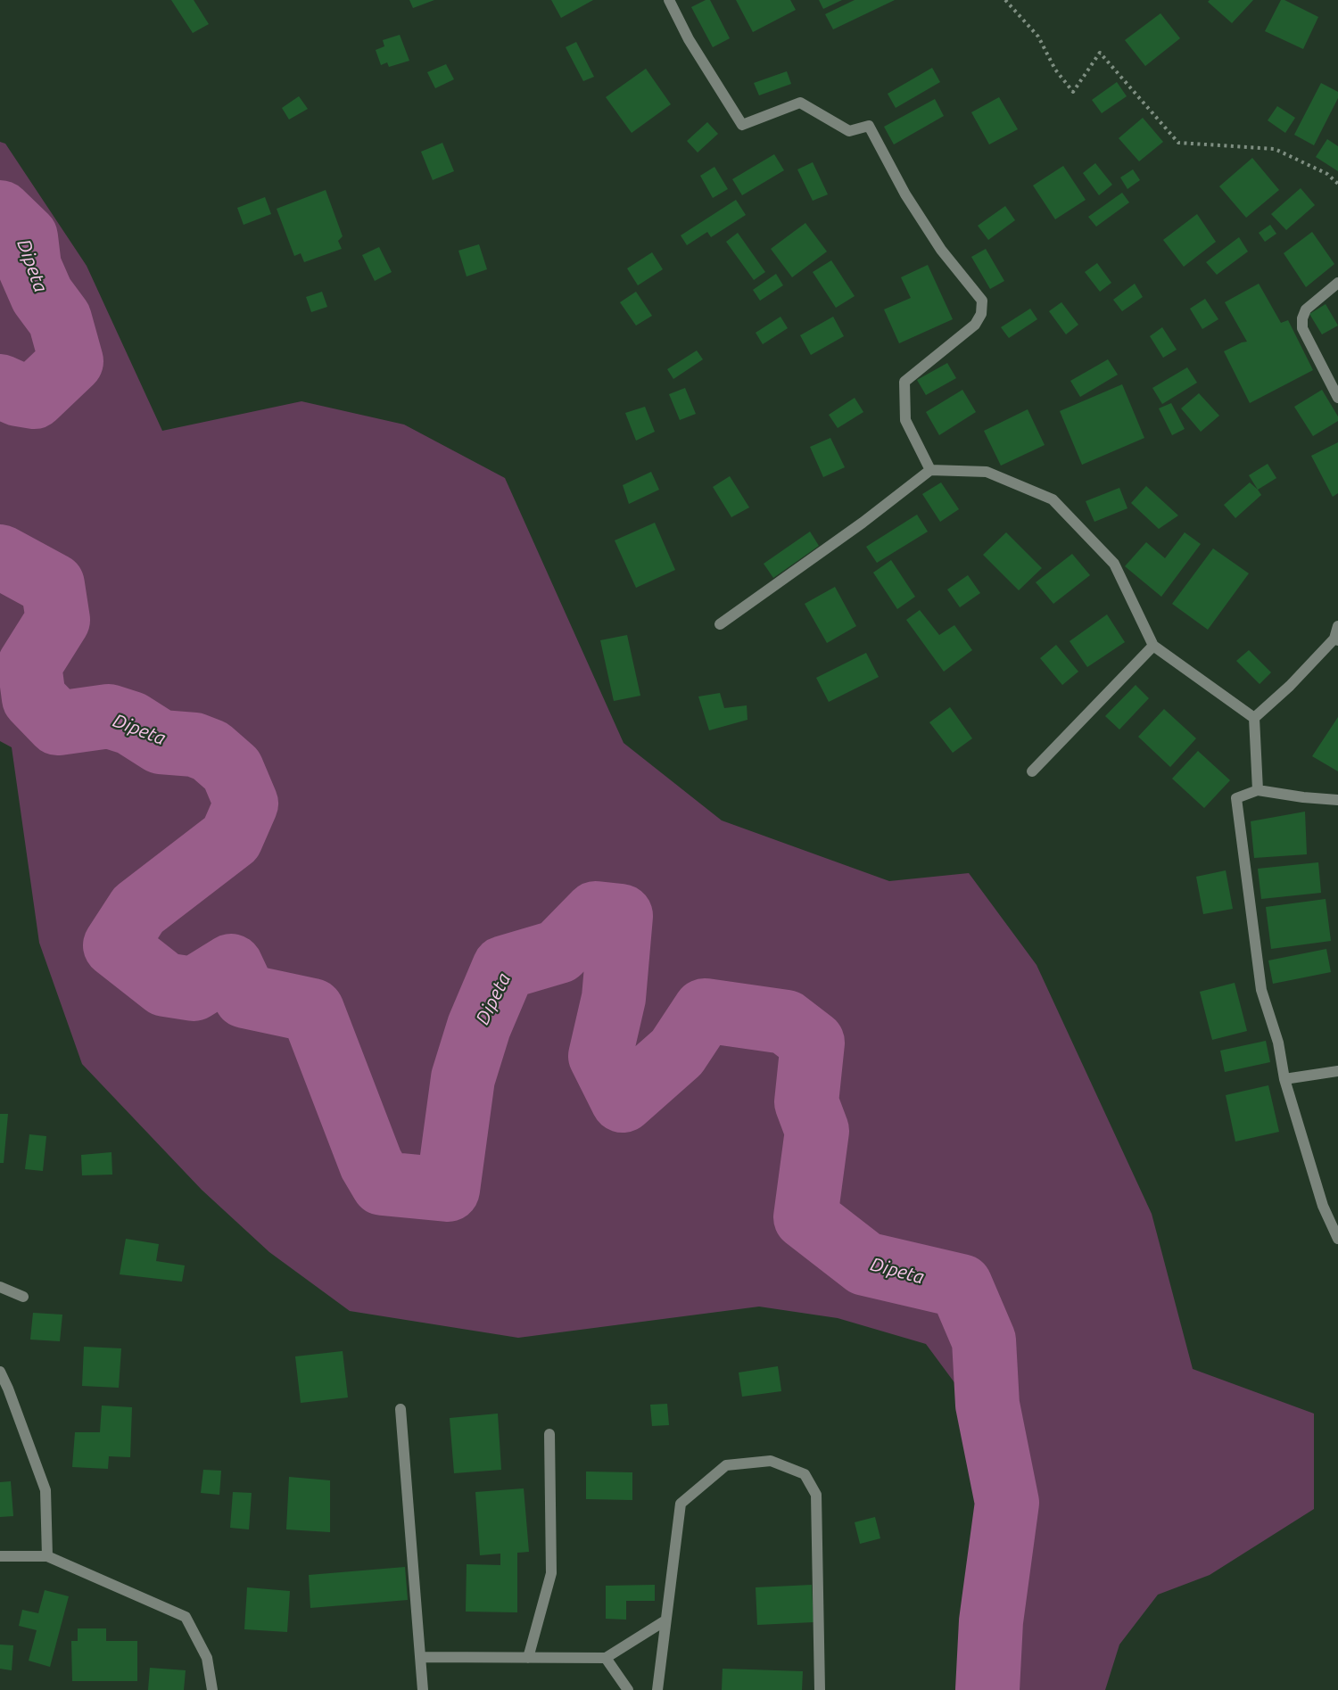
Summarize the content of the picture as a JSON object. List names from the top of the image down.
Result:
{
  "water": ["Dipeta"]
}
